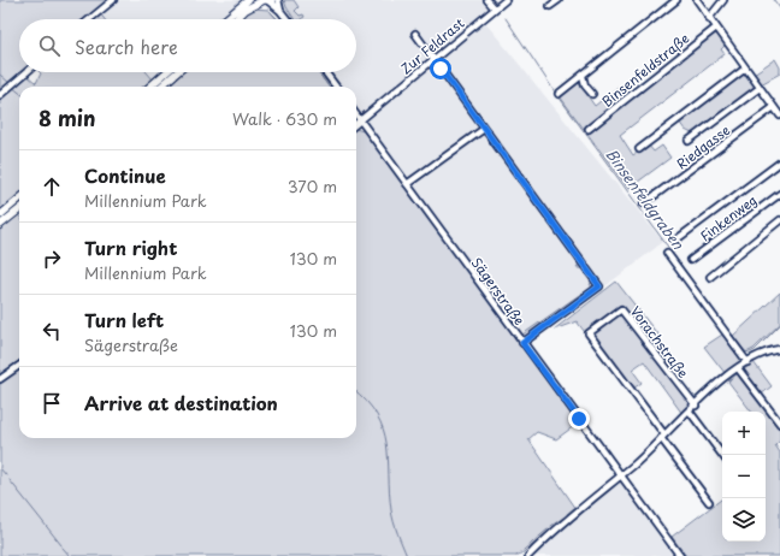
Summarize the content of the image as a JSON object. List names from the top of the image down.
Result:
{
  "streets": {
    "street": [
      "Zur Feldrast",
      "Binsenfeldstraße",
      "Riedgasse",
      "Finkenweg",
      "Sägerstraße",
      "Vorachstraße"
    ]
  },
  "crossings": [
    ["Zur Feldrast", "Sägerstraße"]
  ],
  "water": ["Binsenfeldgraben"],
  "page": {
    "search": "Search here",
    "heading": ["8 min", "Walk · 630 m"],
    "list": [
      ["Continue", "Millennium Park", "370 m"],
      ["Turn right", "Millennium Park", "130 m"],
      ["Turn left", "Sägerstraße", "130 m"],
      "Arrive at destination"
    ],
    "map_buttons": ["+", "−"]
  }
}
